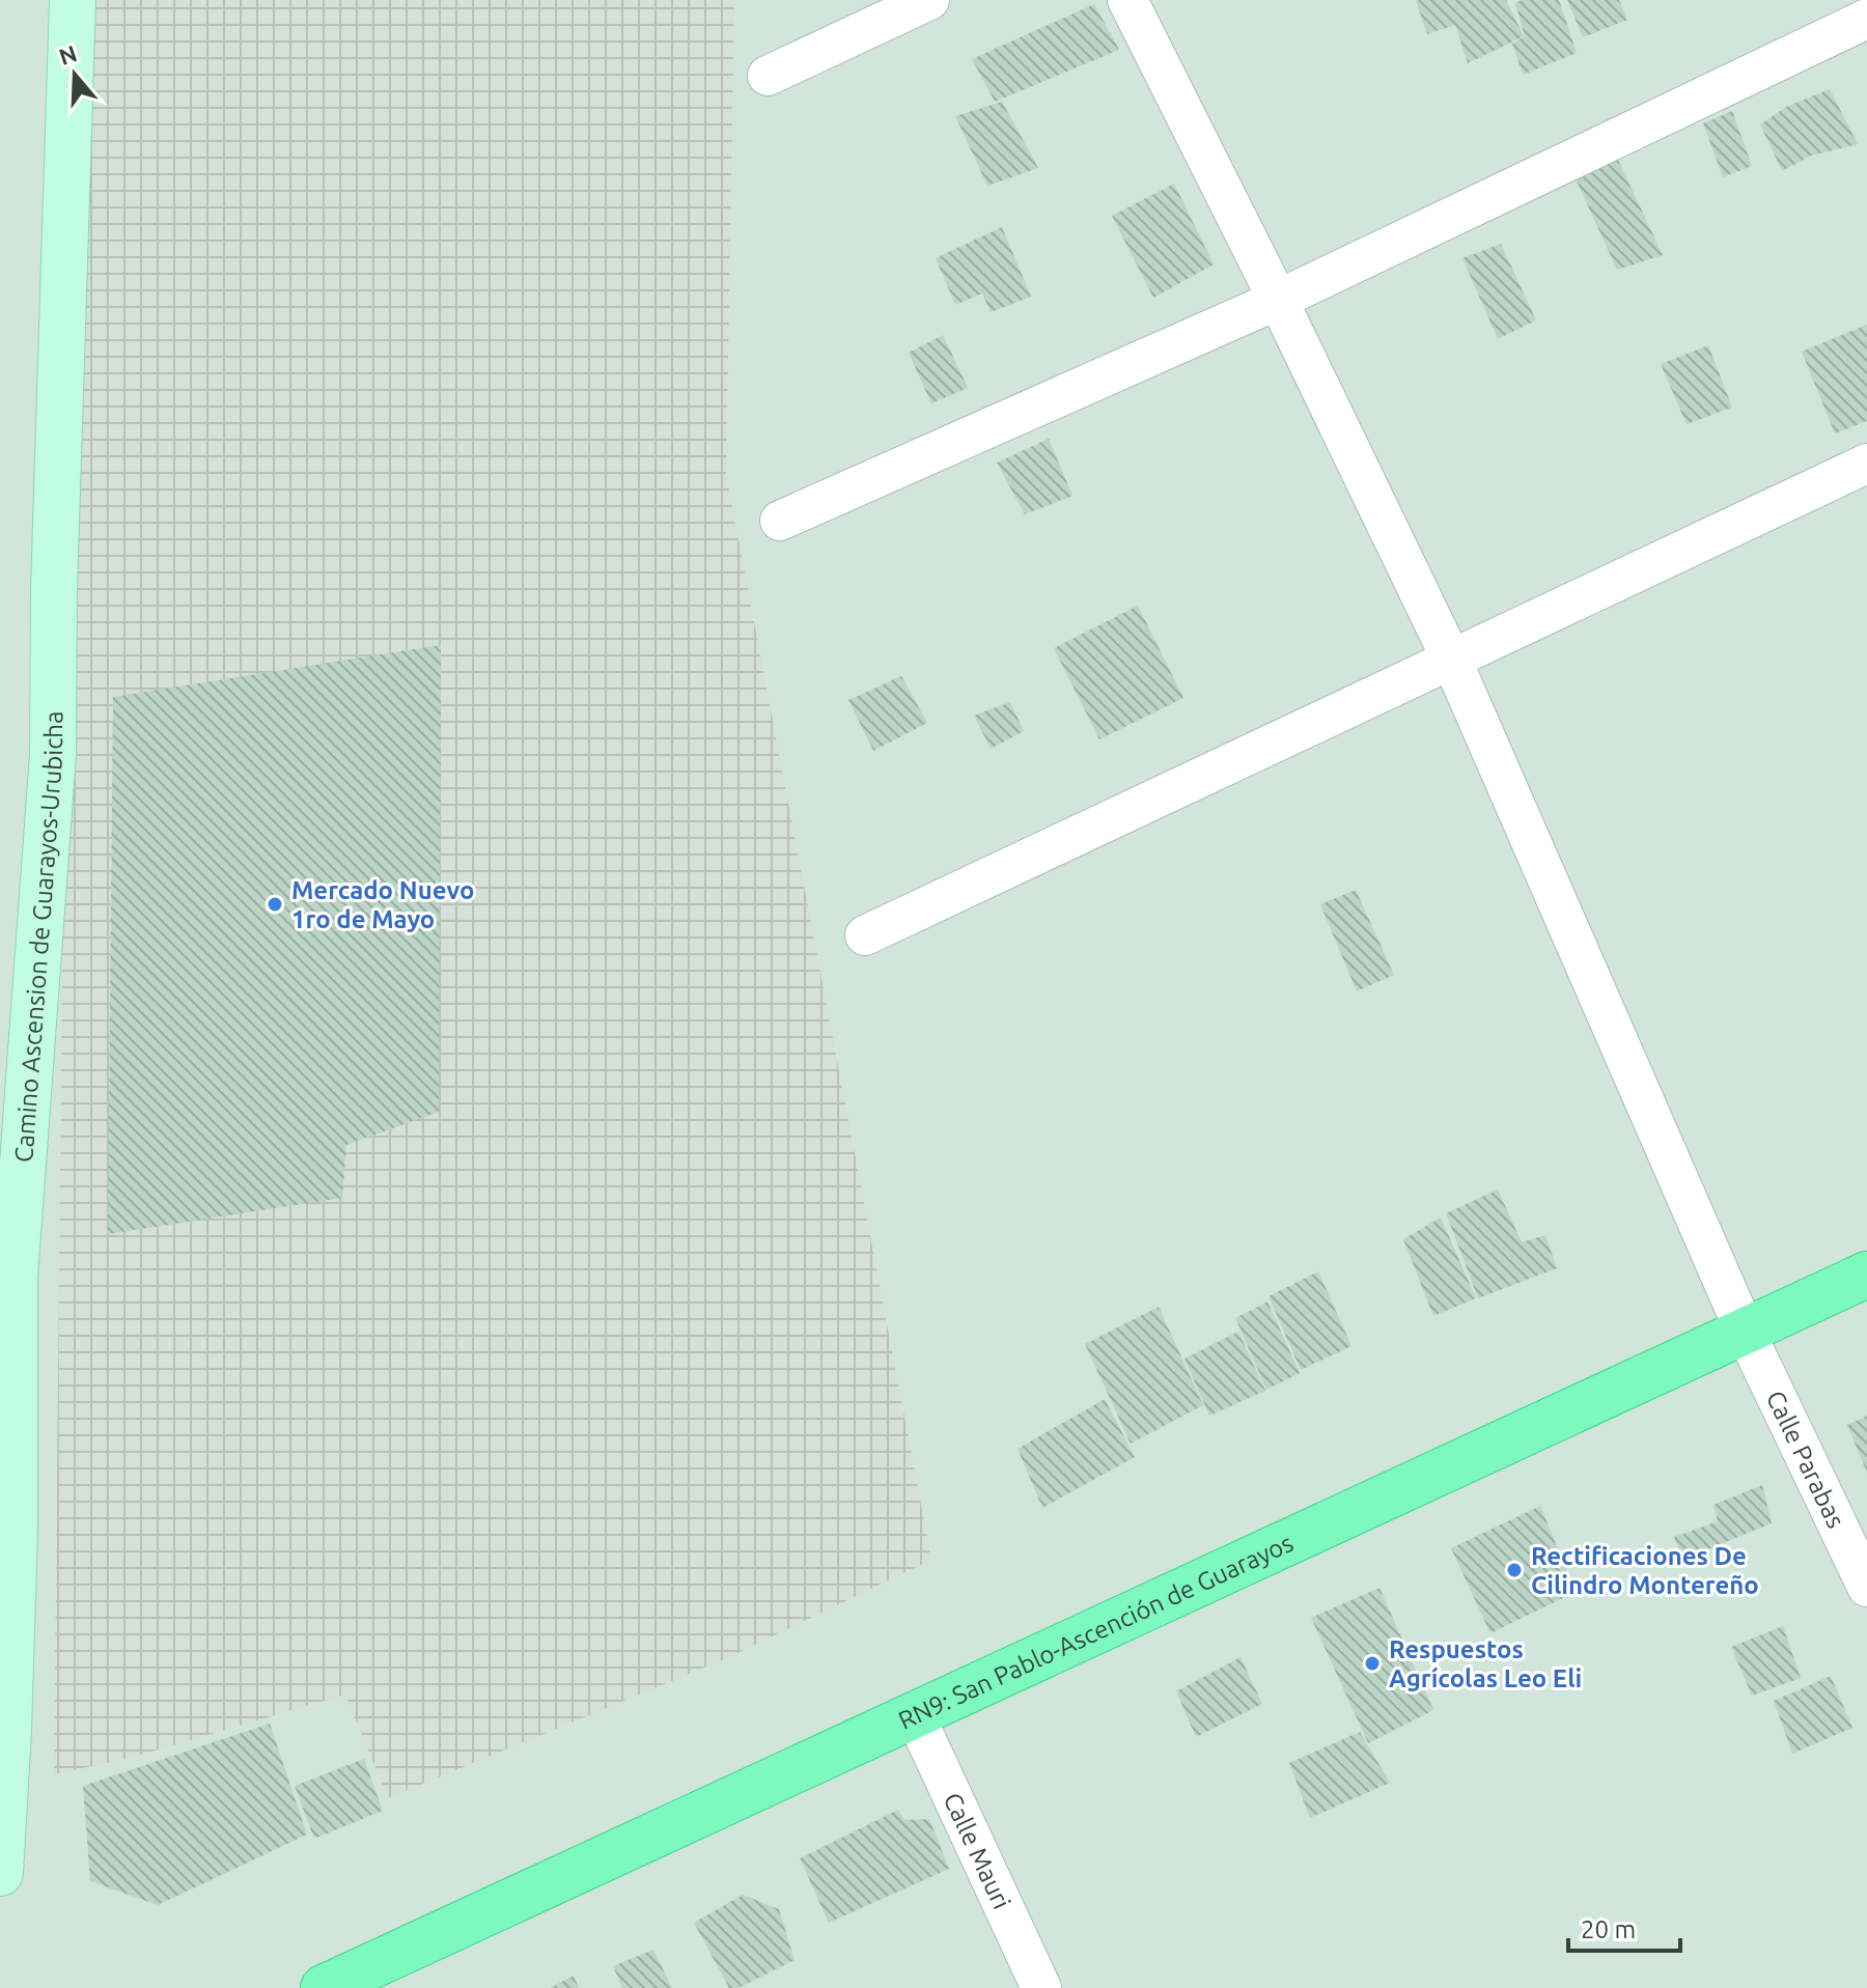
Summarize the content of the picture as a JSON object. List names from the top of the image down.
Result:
{
  "streets": {
    "highway": ["RN9: San Pablo-Ascención de Guarayos"],
    "main road": ["Camino Ascension de Guarayos-Urubicha"],
    "street": ["Calle Parabas", "Calle Mauri"]
  },
  "crossings": [
    ["Calle Parabas", "RN9: San Pablo-Ascención de Guarayos"],
    ["RN9: San Pablo-Ascención de Guarayos", "Calle Mauri"]
  ],
  "places": ["Mercado Nuevo 1ro de Mayo", "Rectificaciones De Cilindro Montereño", "Respuestos Agrícolas Leo Eli"],
  "scale_bar": "20 m",
  "north": "top"
}
